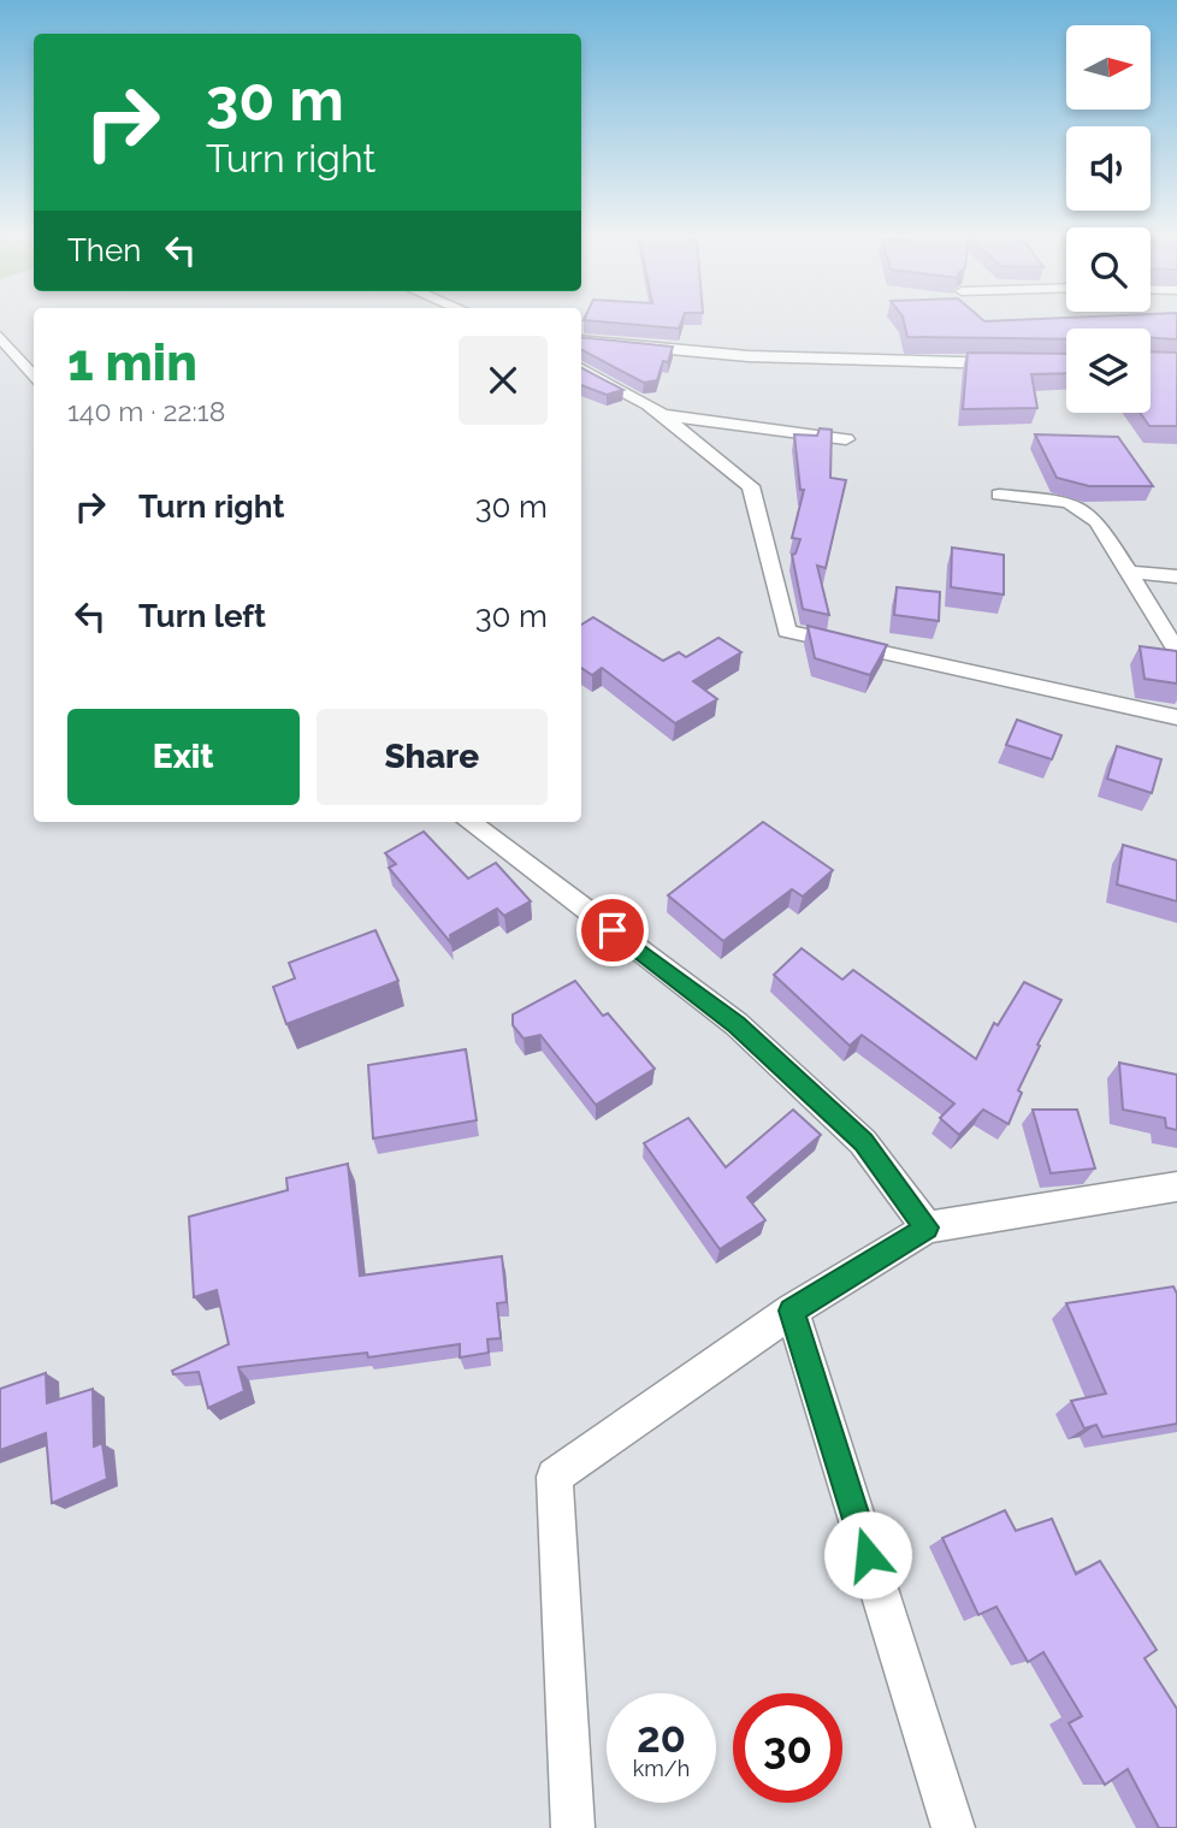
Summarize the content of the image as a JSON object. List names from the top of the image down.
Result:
{
  "north": "right",
  "page": {
    "turn": ["30 m", "Turn right"],
    "then": "Then",
    "heading": ["1 min", "140 m · 22:18"],
    "list": [
      {
        "name": "Turn right",
        "value": "30 m"
      },
      {
        "name": "Turn left",
        "value": "30 m"
      }
    ],
    "buttons": ["Exit", "Share"],
    "speed": "20 km/h",
    "limit": "30"
  }
}
